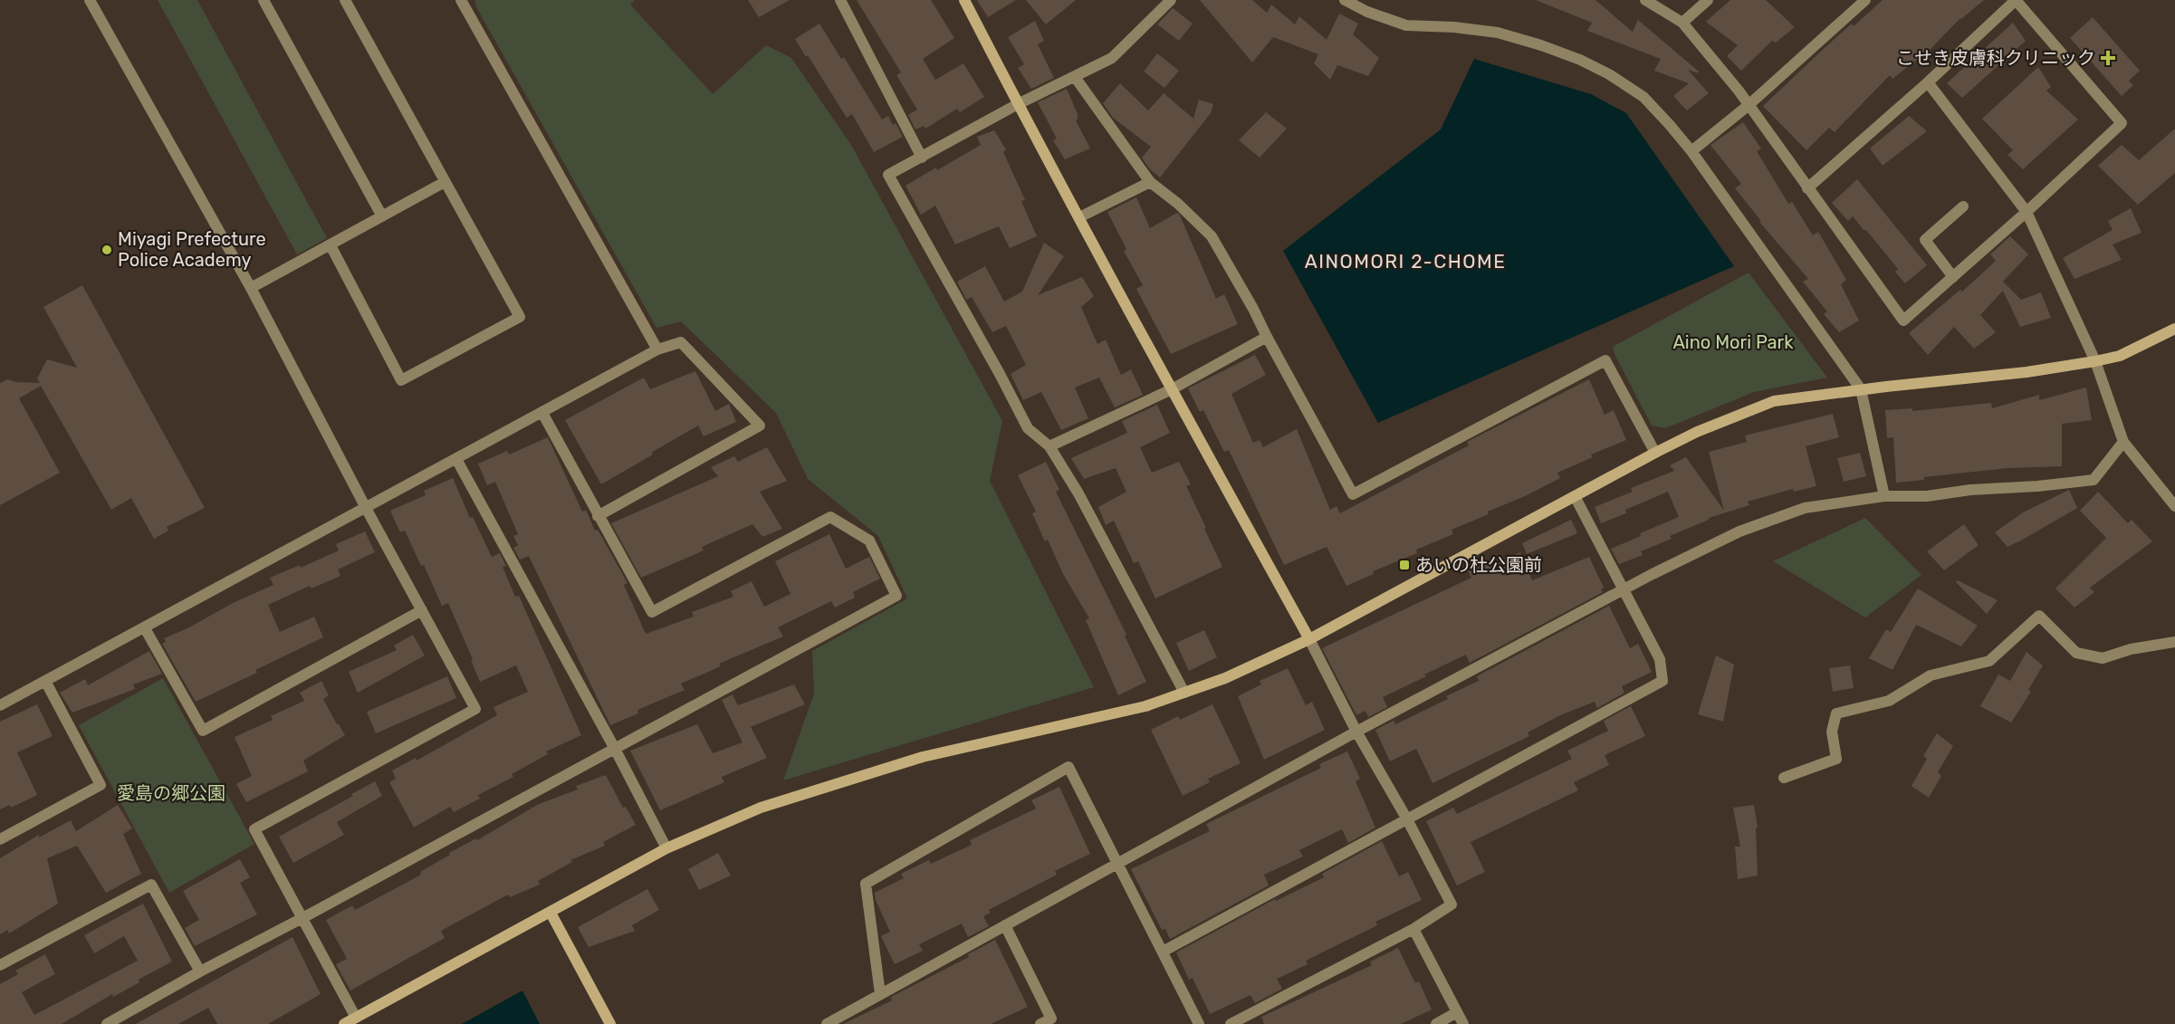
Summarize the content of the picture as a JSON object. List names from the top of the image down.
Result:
{
  "districts": ["AINOMORI 2-CHOME"],
  "parks": ["Aino Mori Park", "愛島の郷公園"],
  "places": {
    "health": ["こせき皮膚科クリニック"],
    "other": ["Miyagi Prefecture Police Academy"],
    "transit": ["あいの杜公園前"]
  }
}
